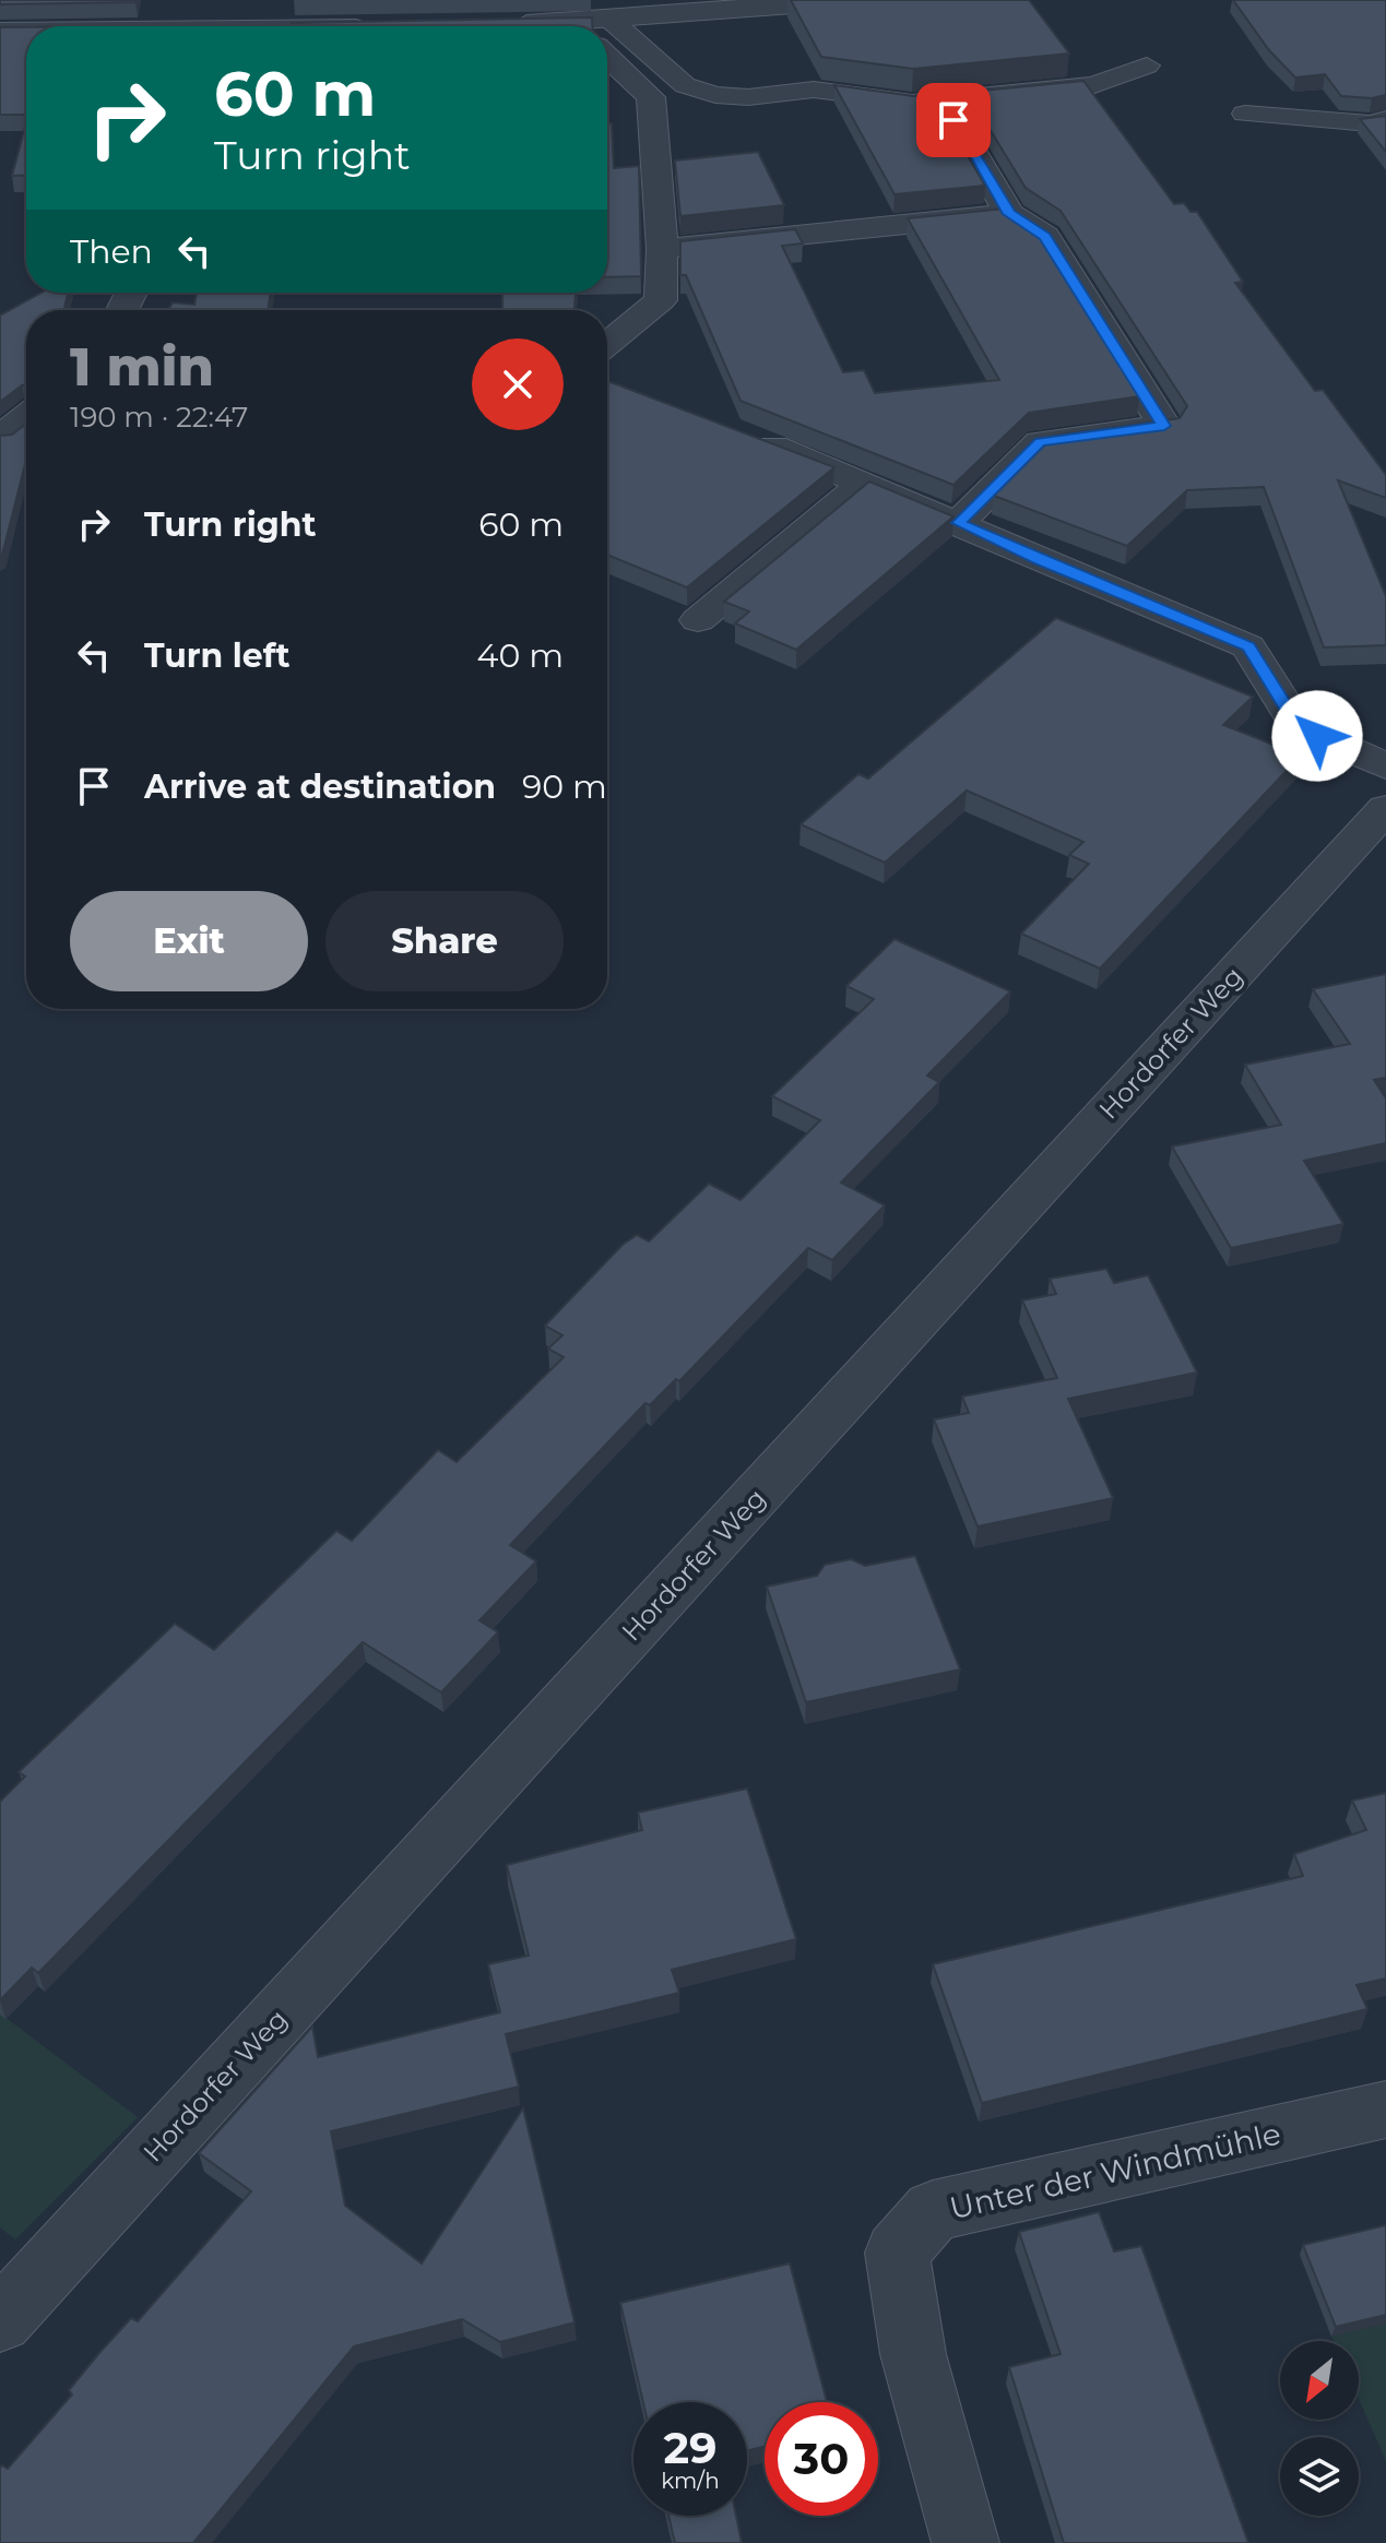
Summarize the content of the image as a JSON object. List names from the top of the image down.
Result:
{
  "streets": {
    "street": ["Hordorfer Weg", "Unter der Windmühle"]
  },
  "north": "bottom left",
  "page": {
    "turn": ["60 m", "Turn right"],
    "then": "Then",
    "heading": ["1 min", "190 m · 22:47"],
    "list": [
      {
        "name": "Turn right",
        "value": "60 m"
      },
      {
        "name": "Turn left",
        "value": "40 m"
      },
      {
        "name": "Arrive at destination",
        "value": "90 m"
      }
    ],
    "buttons": ["Exit", "Share"],
    "speed": "29 km/h",
    "limit": "30"
  }
}
